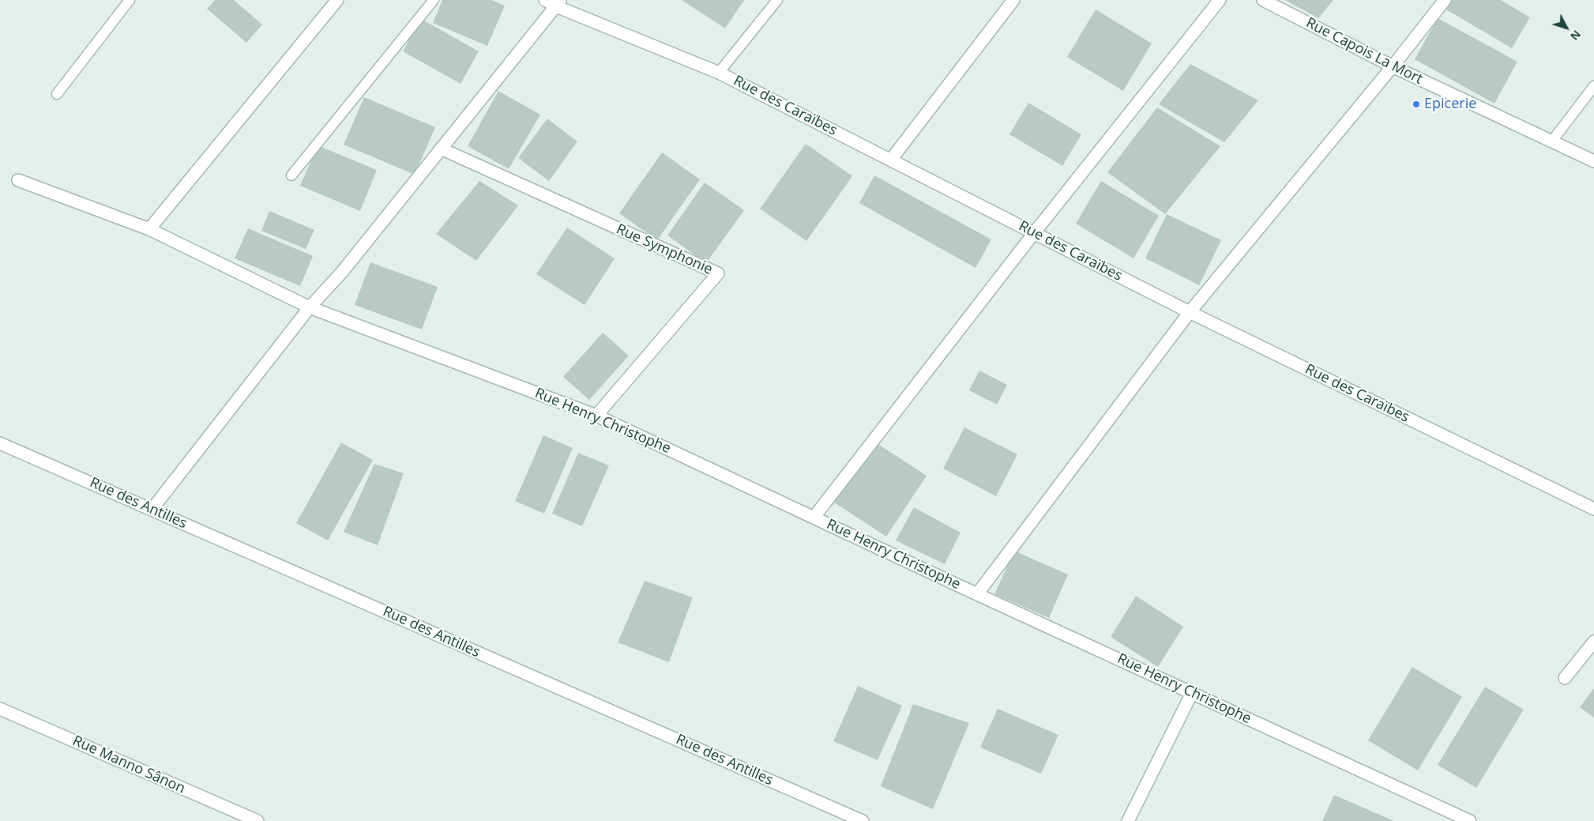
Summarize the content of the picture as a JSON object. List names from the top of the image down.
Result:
{
  "streets": {
    "street": [
      "Rue Capois La Mort",
      "Rue des Caraïbes",
      "Rue Symphonie",
      "Rue Henry Christophe",
      "Rue des Antilles",
      "Rue Manno Sânon"
    ]
  },
  "crossings": [
    ["Rue Symphonie", "Rue Henry Christophe"]
  ],
  "places": ["Epicerie"],
  "north": "bottom right"
}
